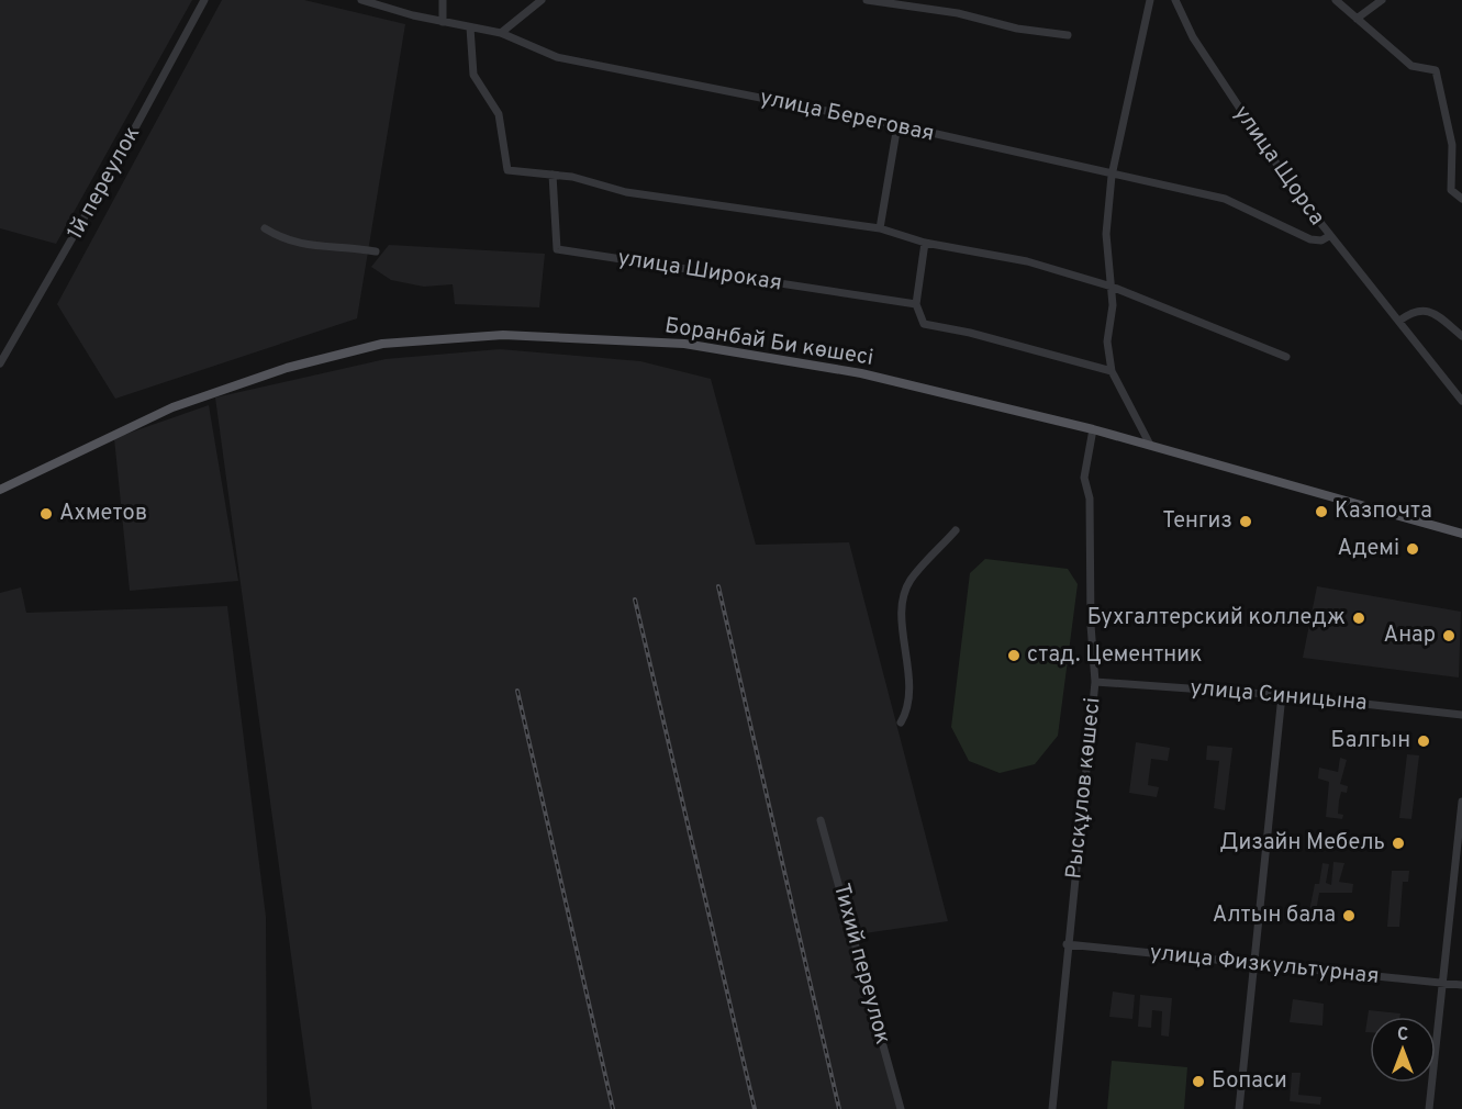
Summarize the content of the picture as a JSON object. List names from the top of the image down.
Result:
{
  "streets": {
    "main road": ["Боранбай Би көшесі"],
    "street": [
      "улица Береговая",
      "улица Щорса",
      "1й переулок",
      "улица Широкая",
      "улица Синицына",
      "Рысқұлов көшесі",
      "Тихий переулок",
      "улица Физкультурная"
    ]
  },
  "crossings": [
    ["улица Береговая", "улица Щорса"],
    ["Боранбай Би көшесі", "Рысқұлов көшесі"],
    ["улица Синицына", "Рысқұлов көшесі"],
    ["Рысқұлов көшесі", "улица Физкультурная"]
  ],
  "places": [
    "Казпочта",
    "Ахметов",
    "Тенгиз",
    "Адемi",
    "Бухгалтерский колледж",
    "Анар",
    "стад. Цементник",
    "Балгын",
    "Дизайн Мебель",
    "Алтын бала",
    "Бопаси"
  ],
  "north": "top"
}
